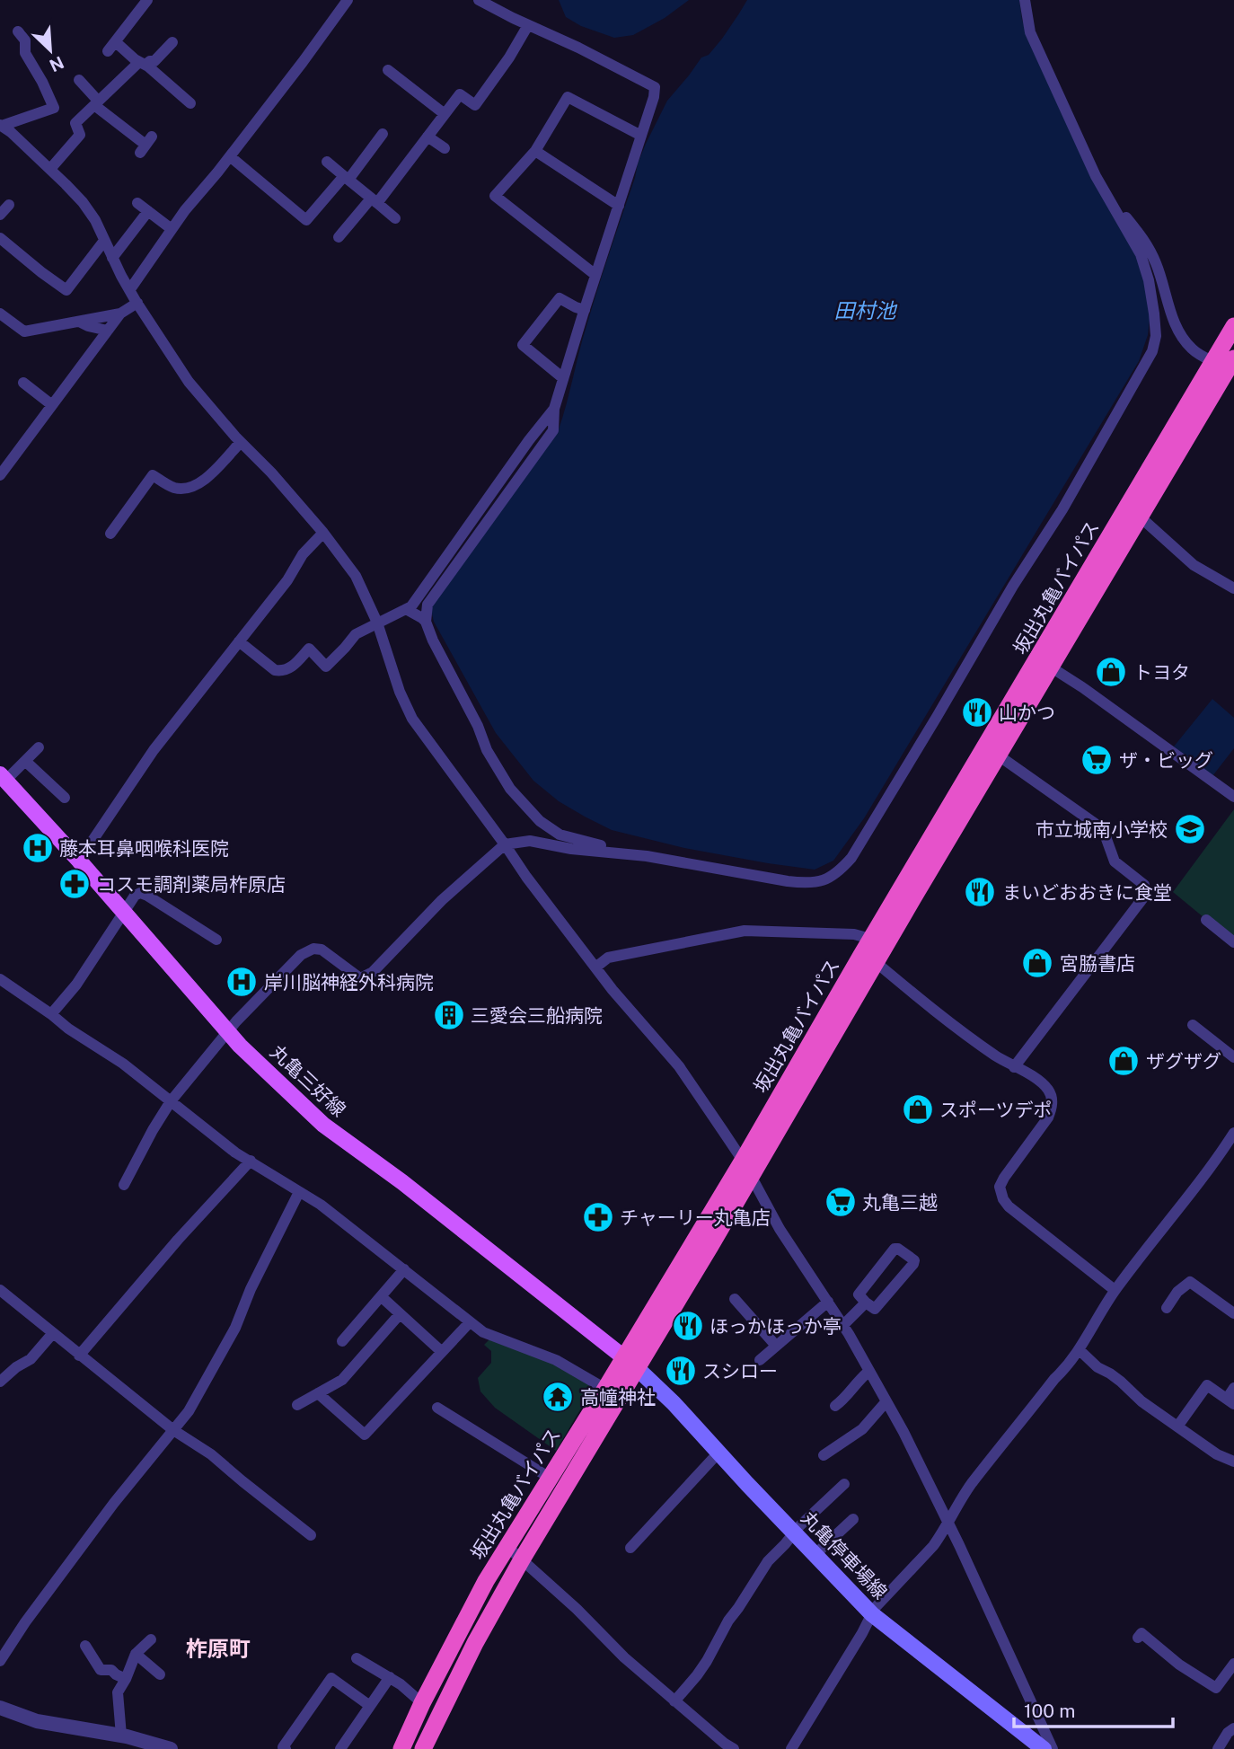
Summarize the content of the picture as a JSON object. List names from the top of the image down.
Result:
{
  "streets": {
    "highway": ["坂出丸亀バイパス"],
    "main road": ["丸亀三好線", "丸亀停車場線"]
  },
  "crossings": [
    ["坂出丸亀バイパス", "丸亀三好線"],
    ["坂出丸亀バイパス", "丸亀停車場線"],
    ["丸亀三好線", "丸亀停車場線"]
  ],
  "districts": ["柞原町"],
  "water": ["田村池"],
  "places": {
    "shop": [
      "トヨタ",
      "宮脇書店",
      "ザグザグ",
      "スポーツデポ"
    ],
    "restaurant": [
      "山かつ",
      "まいどおおきに食堂",
      "ほっかほっか亭",
      "スシロー"
    ],
    "supermarket": ["ザ・ビッグ", "丸亀三越"],
    "school or university": ["市立城南小学校"],
    "hospital": ["藤本耳鼻咽喉科医院", "岸川脳神経外科病院"],
    "pharmacy": ["コスモ調剤薬局柞原店", "チャーリー丸亀店"],
    "building": ["三愛会三船病院"],
    "temple": ["高幢神社"]
  },
  "scale_bar": "100 m",
  "north": "bottom right"
}
